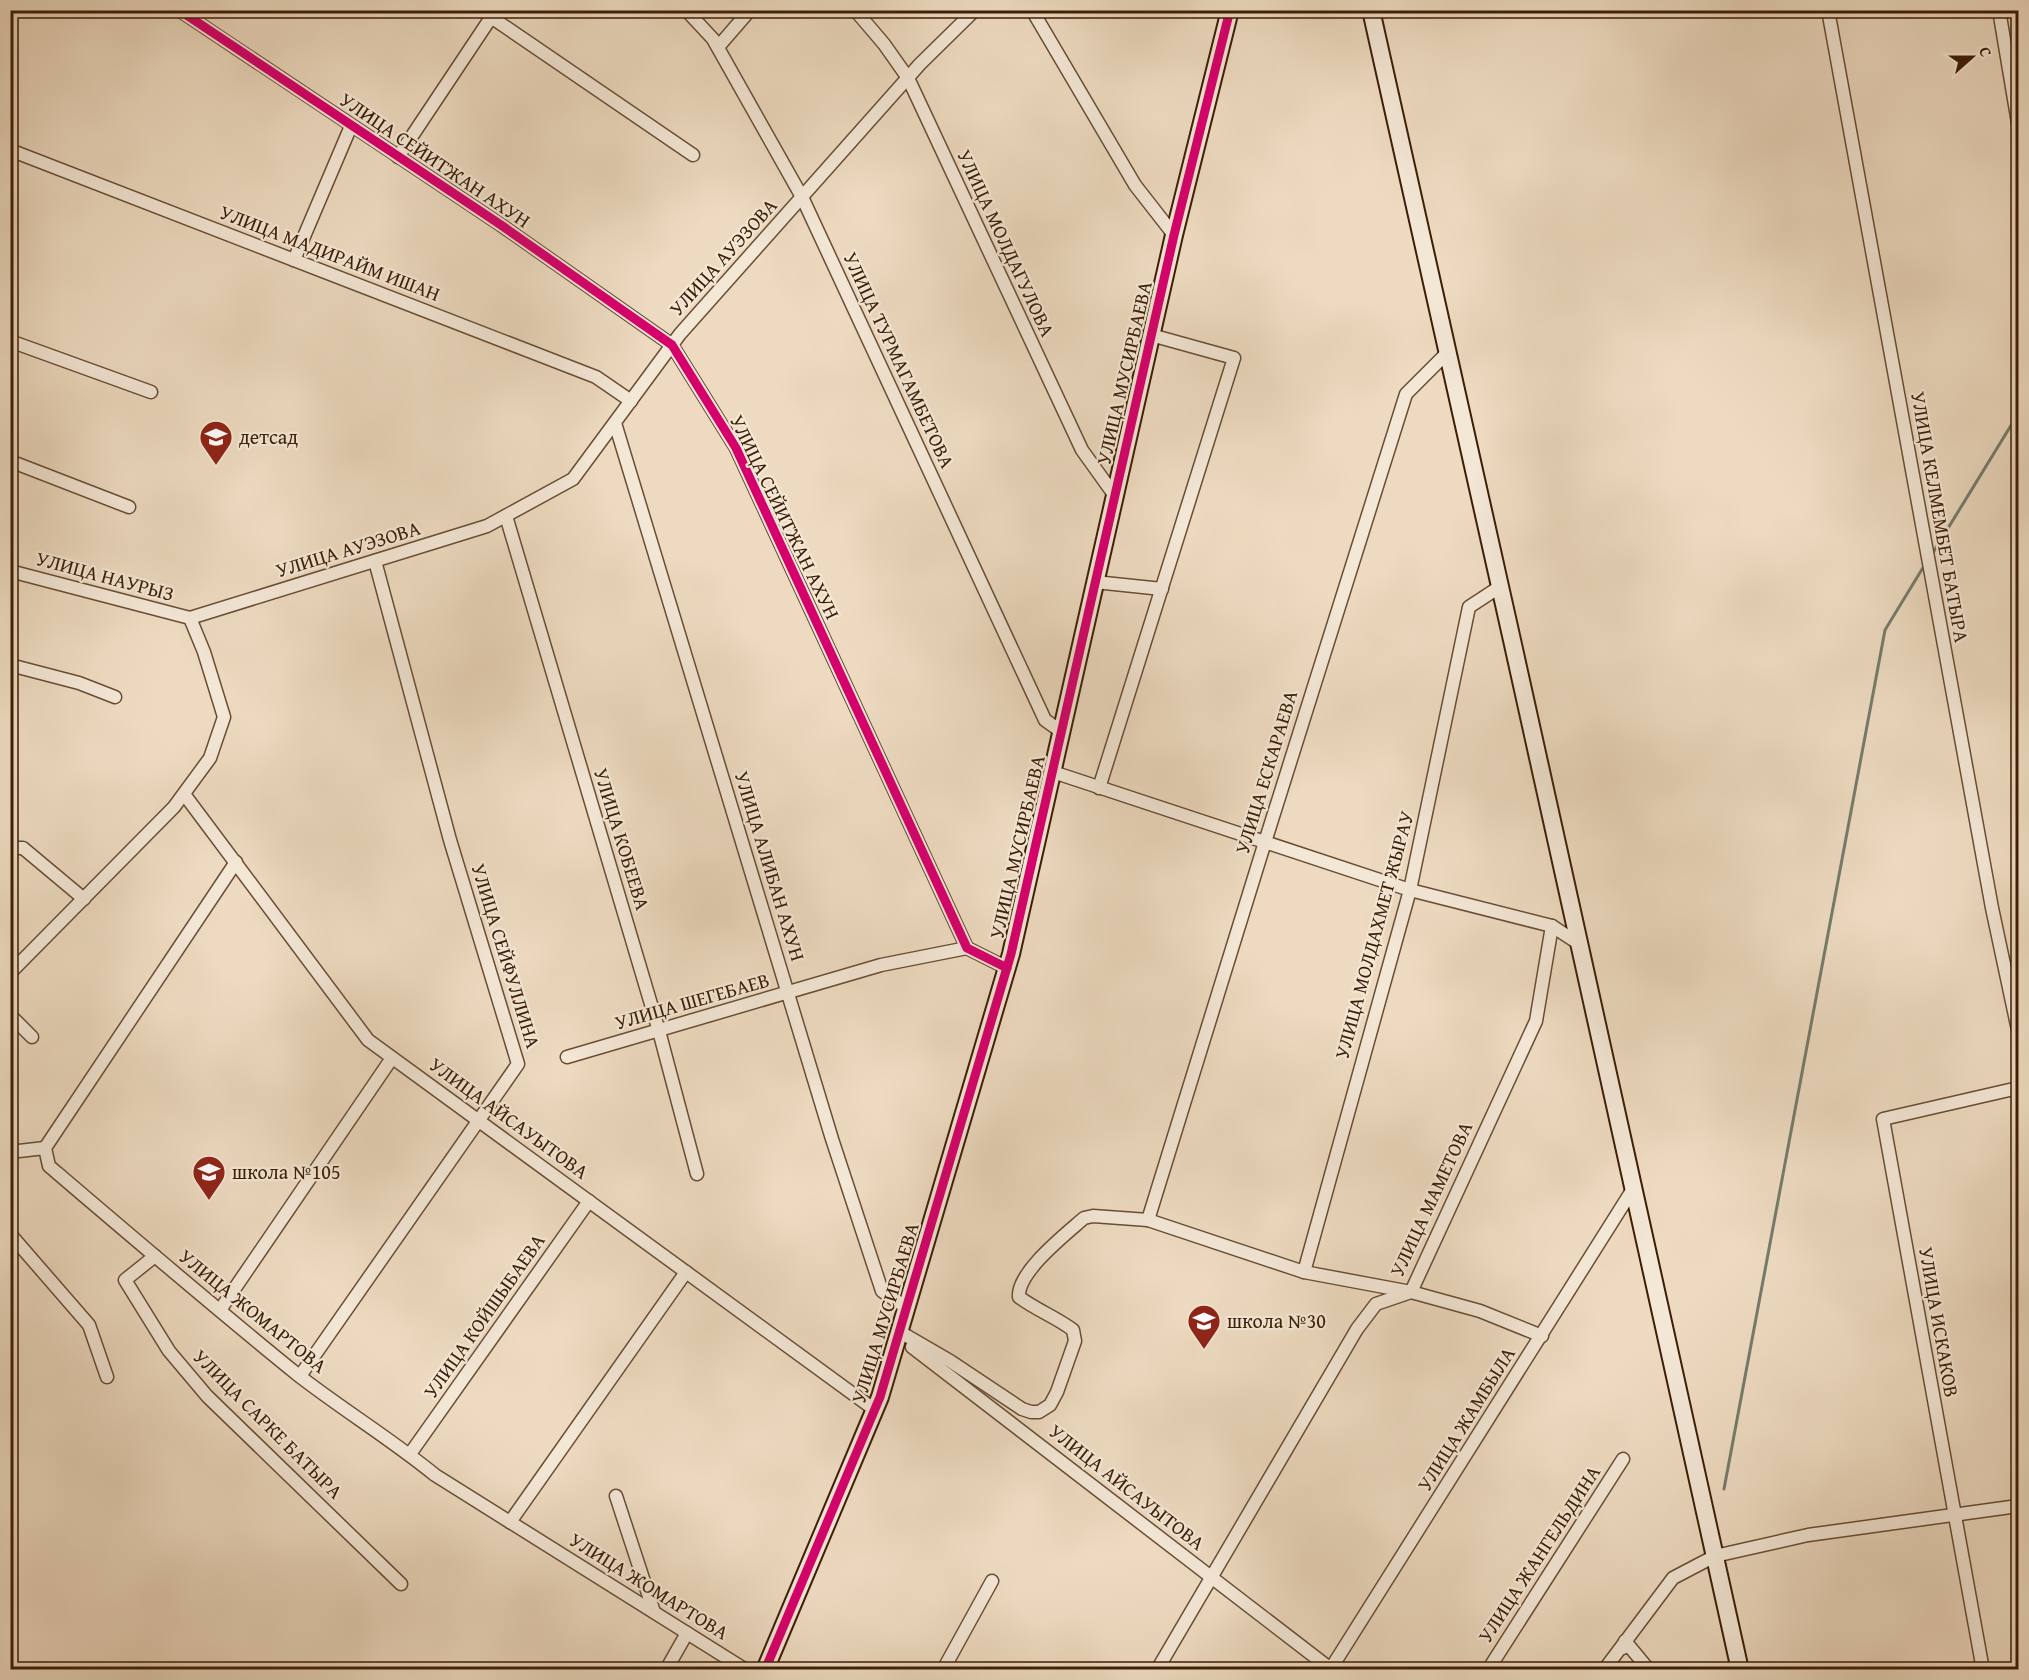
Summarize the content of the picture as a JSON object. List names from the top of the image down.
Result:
{
  "streets": {
    "street": [
      "УЛИЦА СЕЙИТЖАН АХУН",
      "УЛИЦА МОЛДАГУЛОВА",
      "УЛИЦА МАДИРАЙМ ИШАН",
      "УЛИЦА АУЭЗОВА",
      "УЛИЦА ТУРМАГАМБЕТОВА",
      "УЛИЦА МУСИРБАЕВА",
      "УЛИЦА КЕЛМЕМБЕТ БАТЫРА",
      "УЛИЦА НАУРЫЗ",
      "УЛИЦА ЕСКАРАЕВА",
      "УЛИЦА КОБЕЕВА",
      "УЛИЦА АЛИБАН АХУН",
      "УЛИЦА МОЛДАХМЕТ ЖЫРАУ",
      "УЛИЦА СЕЙФУЛЛИНА",
      "УЛИЦА ШЕГЕБАЕВ",
      "УЛИЦА АЙСАУЫТОВА",
      "УЛИЦА МАМЕТОВА",
      "УЛИЦА ЖОМАРТОВА",
      "УЛИЦА КОЙШЫБАЕВА",
      "УЛИЦА ИСКАКОВ",
      "УЛИЦА ЖАМБЫЛА",
      "УЛИЦА САРКЕ БАТЫРА",
      "УЛИЦА ЖАНГЕЛЬДИНА"
    ]
  },
  "crossings": [
    ["УЛИЦА СЕЙИТЖАН АХУН", "УЛИЦА АУЭЗОВА"],
    ["УЛИЦА СЕЙИТЖАН АХУН", "УЛИЦА ШЕГЕБАЕВ"],
    ["УЛИЦА МОЛДАГУЛОВА", "УЛИЦА АУЭЗОВА"],
    ["УЛИЦА МОЛДАГУЛОВА", "УЛИЦА МУСИРБАЕВА"],
    ["УЛИЦА МАДИРАЙМ ИШАН", "УЛИЦА АУЭЗОВА"],
    ["УЛИЦА АУЭЗОВА", "УЛИЦА ТУРМАГАМБЕТОВА"],
    ["УЛИЦА АУЭЗОВА", "УЛИЦА НАУРЫЗ"],
    ["УЛИЦА АУЭЗОВА", "УЛИЦА КОБЕЕВА"],
    ["УЛИЦА АУЭЗОВА", "УЛИЦА АЛИБАН АХУН"],
    ["УЛИЦА АУЭЗОВА", "УЛИЦА СЕЙФУЛЛИНА"],
    ["УЛИЦА ТУРМАГАМБЕТОВА", "УЛИЦА МУСИРБАЕВА"],
    ["УЛИЦА МУСИРБАЕВА", "УЛИЦА АЛИБАН АХУН"],
    ["УЛИЦА МУСИРБАЕВА", "УЛИЦА АЙСАУЫТОВА"],
    ["УЛИЦА КОБЕЕВА", "УЛИЦА ШЕГЕБАЕВ"],
    ["УЛИЦА АЛИБАН АХУН", "УЛИЦА ШЕГЕБАЕВ"],
    ["УЛИЦА СЕЙФУЛЛИНА", "УЛИЦА АЙСАУЫТОВА"],
    ["УЛИЦА СЕЙФУЛЛИНА", "УЛИЦА ЖОМАРТОВА"],
    ["УЛИЦА АЙСАУЫТОВА", "УЛИЦА МАМЕТОВА"],
    ["УЛИЦА АЙСАУЫТОВА", "УЛИЦА КОЙШЫБАЕВА"],
    ["УЛИЦА АЙСАУЫТОВА", "УЛИЦА ЖАМБЫЛА"],
    ["УЛИЦА ЖОМАРТОВА", "УЛИЦА КОЙШЫБАЕВА"],
    ["УЛИЦА ЖОМАРТОВА", "УЛИЦА САРКЕ БАТЫРА"]
  ],
  "places": {
    "school or university": ["детсад", "школа №105", "школа №30"]
  },
  "north": "right"
}
